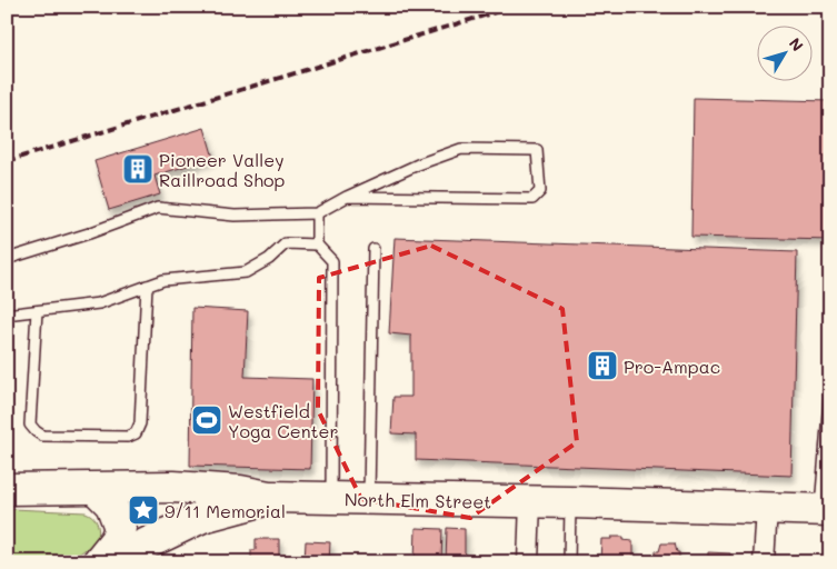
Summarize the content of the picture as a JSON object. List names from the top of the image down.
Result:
{
  "streets": {
    "highway": ["North Elm Street"]
  },
  "places": {
    "building": ["Pioneer Valley Raillroad Shop", "Pro-Ampac"],
    "sports": ["Westfield Yoga Center"],
    "place": ["9/11 Memorial"]
  },
  "north": "top right"
}
